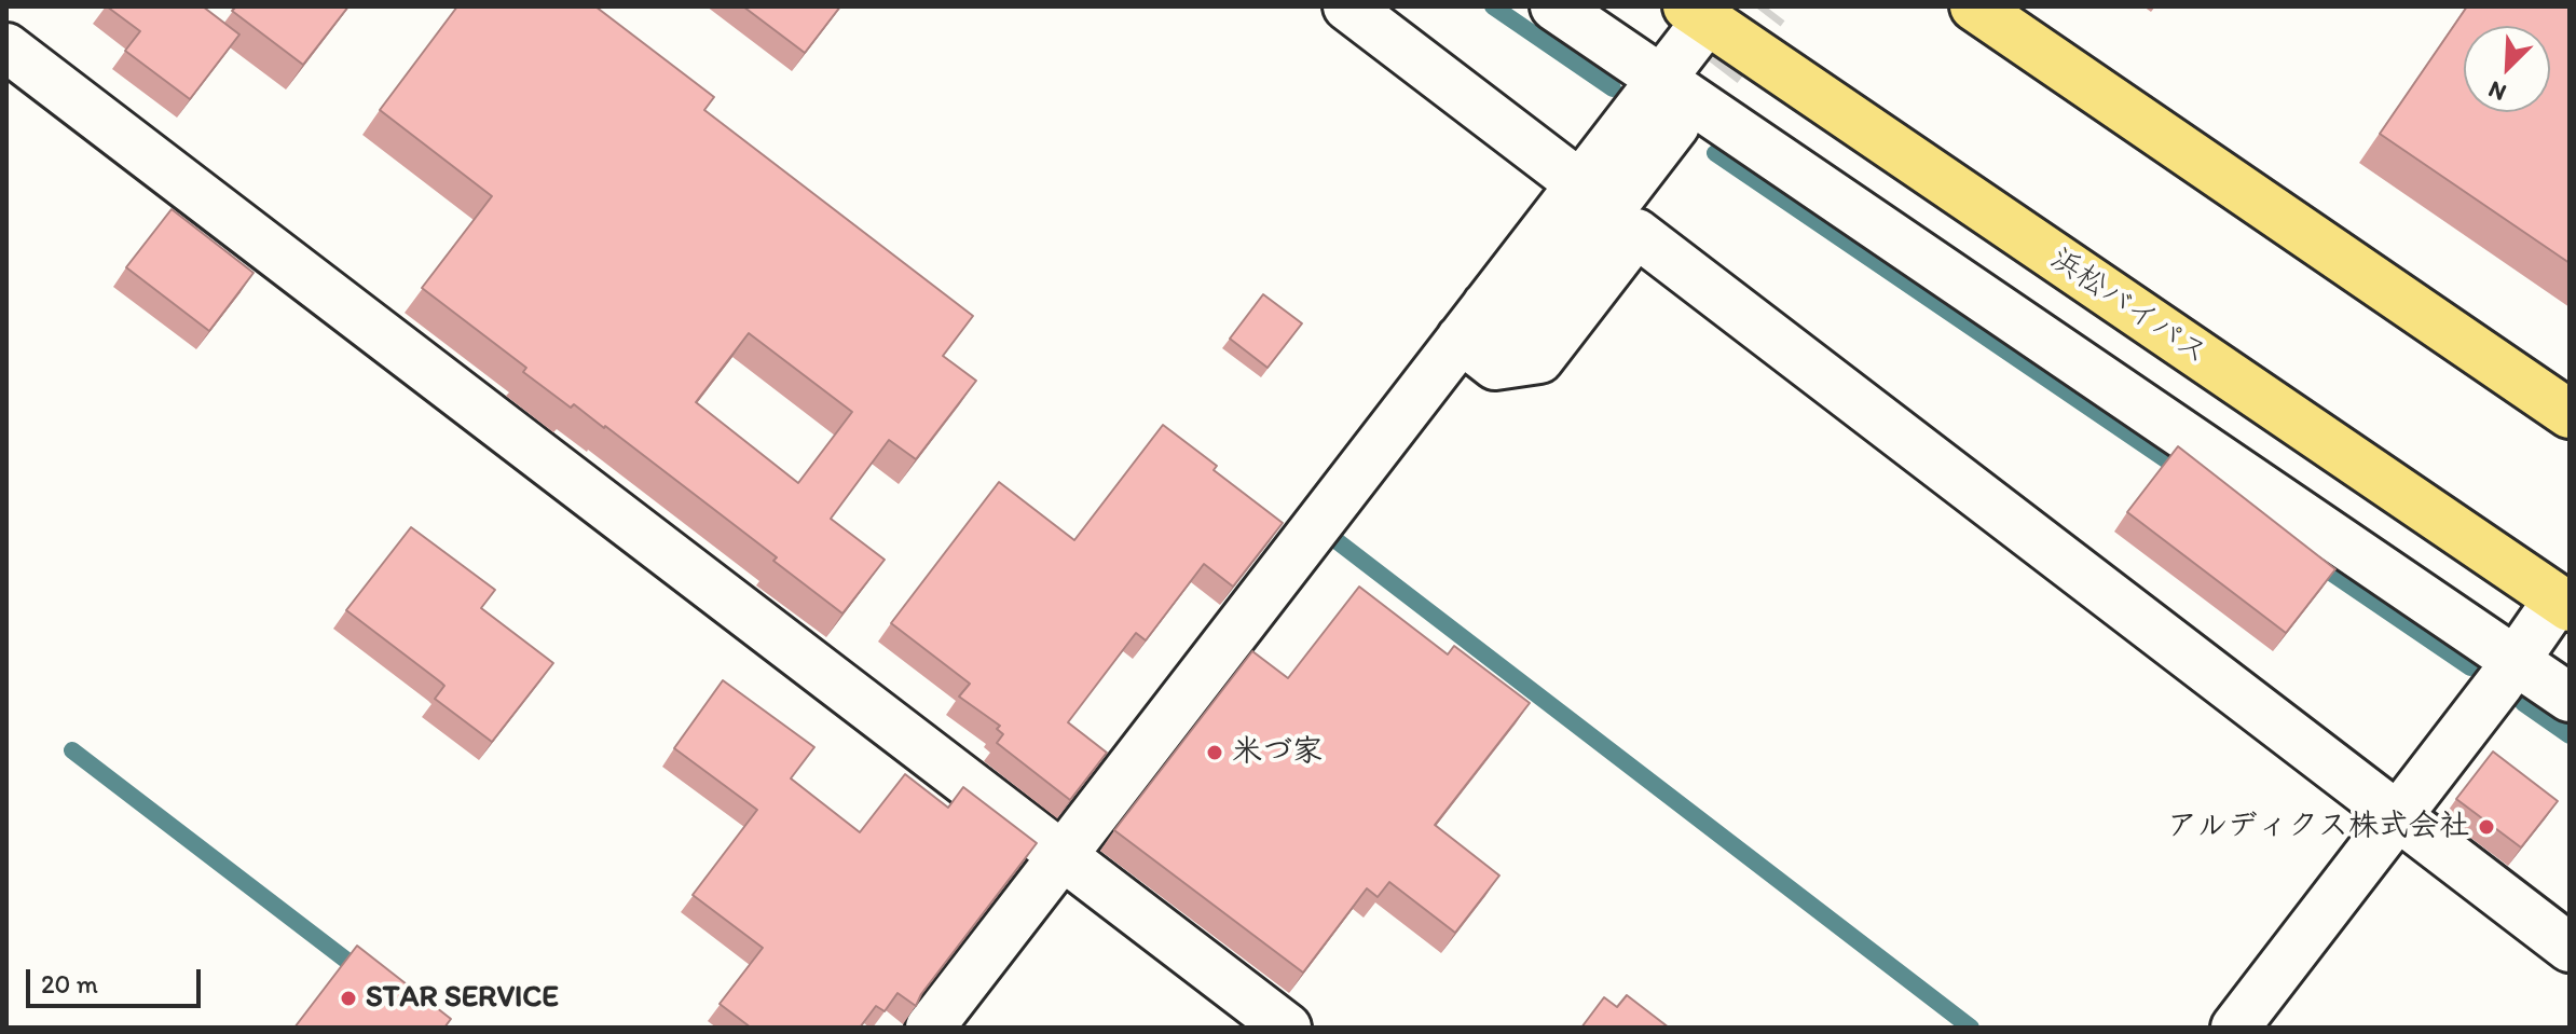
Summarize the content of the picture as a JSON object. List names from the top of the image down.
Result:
{
  "streets": {
    "highway": ["浜松バイパス"]
  },
  "places": ["米づ家", "アルディクス株式会社", "STAR SERVICE"],
  "scale_bar": "20 m",
  "north": "bottom left"
}
